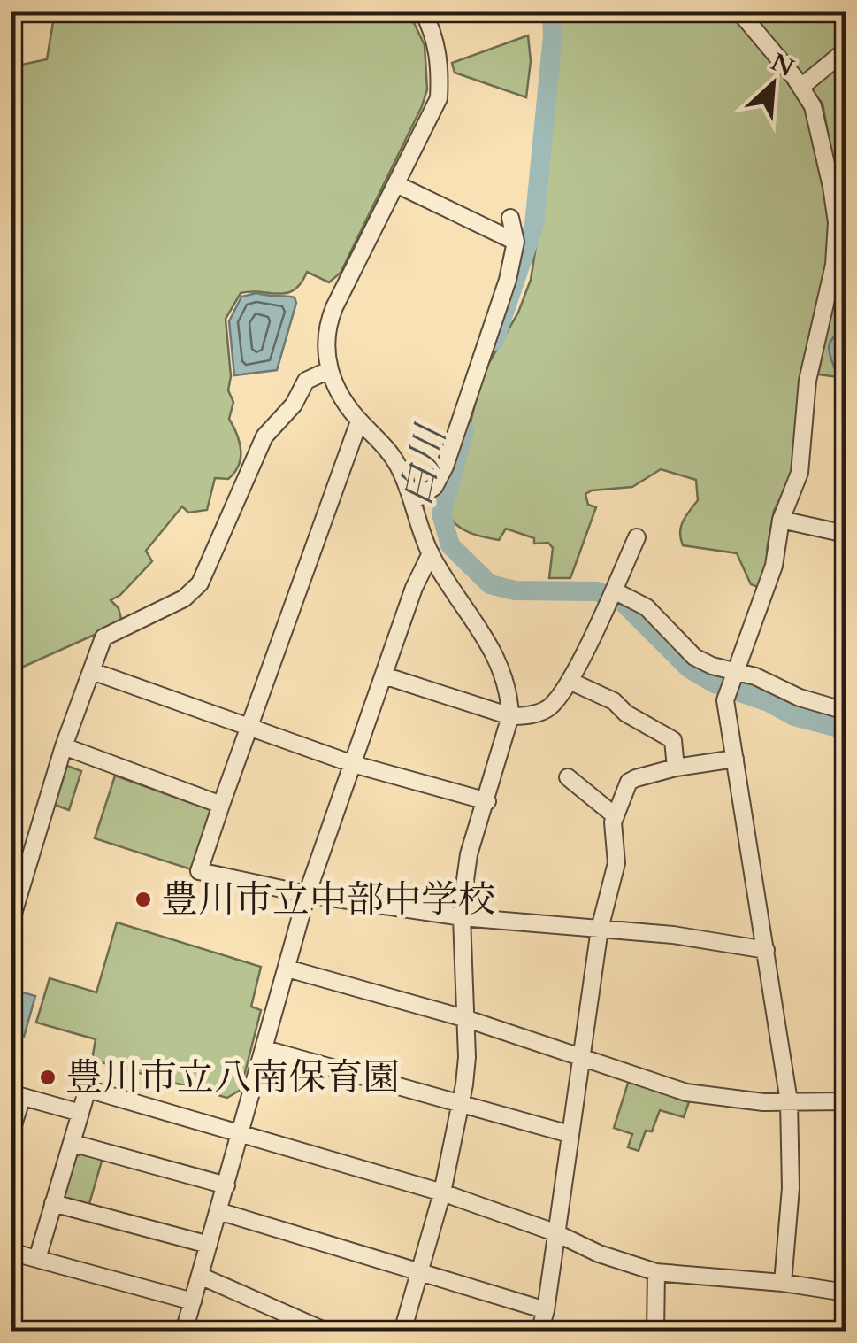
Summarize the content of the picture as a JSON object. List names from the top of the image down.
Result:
{
  "water": ["白川"],
  "places": ["豊川市立中部中学校", "豊川市立八南保育園"],
  "north": "top right"
}
